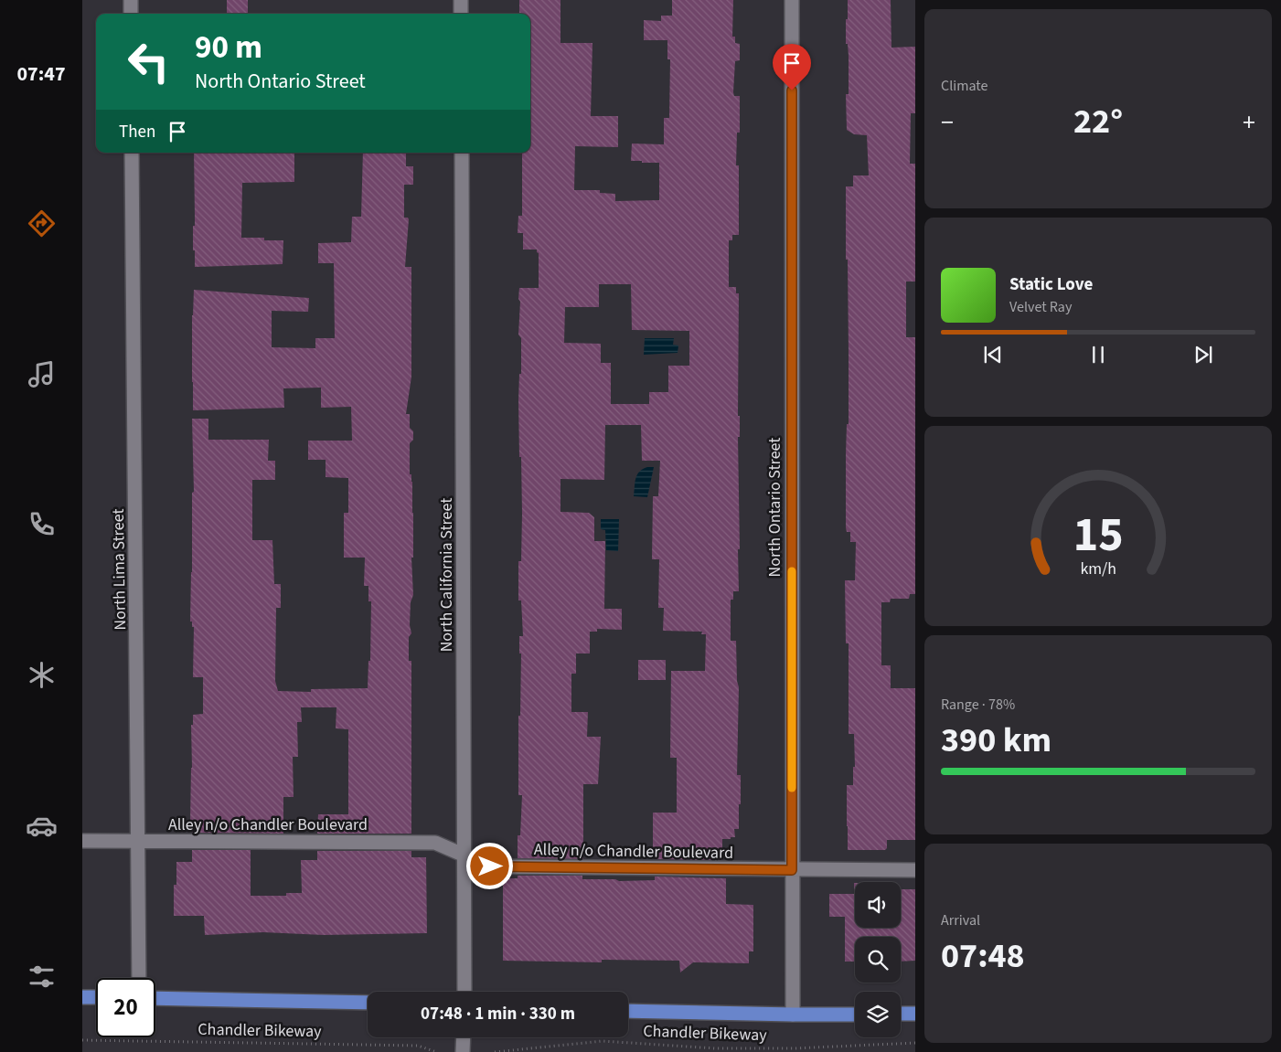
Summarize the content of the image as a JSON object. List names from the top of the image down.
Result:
{
  "streets": {
    "street": [
      "North Ontario Street",
      "North Lima Street",
      "North California Street",
      "Alley n/o Chandler Boulevard"
    ],
    "path": ["Chandler Bikeway"]
  },
  "crossings": [
    ["North Ontario Street", "Alley n/o Chandler Boulevard"],
    ["North Lima Street", "Alley n/o Chandler Boulevard"],
    ["North California Street", "Alley n/o Chandler Boulevard"]
  ],
  "page": {
    "tabs": "07:47",
    "tile": [
      "Climate",
      ["Range · 78%", "390 km"],
      ["Arrival", "07:48"]
    ],
    "turn": ["90 m", "North Ontario Street"],
    "heat": ["−", "22°", "+"],
    "then": "Then",
    "song": ["Static Love", "Velvet Ray"],
    "limit": "20",
    "trip": "07:48 · 1 min · 330 m",
    "gauge": ["15", "km/h"]
  }
}
